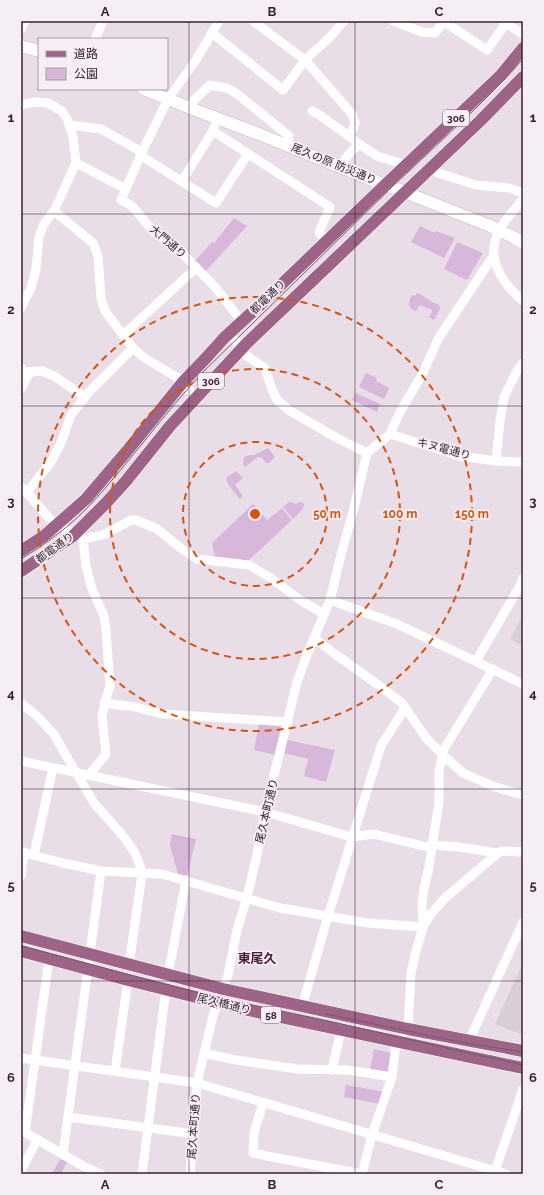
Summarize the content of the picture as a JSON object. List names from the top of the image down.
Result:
{
  "streets": {
    "main road": [
      "306",
      "都電通り",
      "尾久橋通り",
      "58"
    ],
    "street": [
      "尾久の原 防災通り",
      "大門通り",
      "キヌ電通り",
      "尾久本町通り"
    ]
  },
  "crossings": [
    ["尾久の原 防災通り", "都電通り"],
    ["大門通り", "都電通り"],
    ["尾久本町通り", "尾久橋通り"]
  ],
  "districts": ["東尾久"],
  "legend": ["道路", "公園"],
  "grid": {
    "columns": ["A", "B", "C"],
    "rows": [
      "1",
      "2",
      "3",
      "4",
      "5",
      "6"
    ]
  },
  "rings": ["50 m", "100 m", "150 m"]
}
